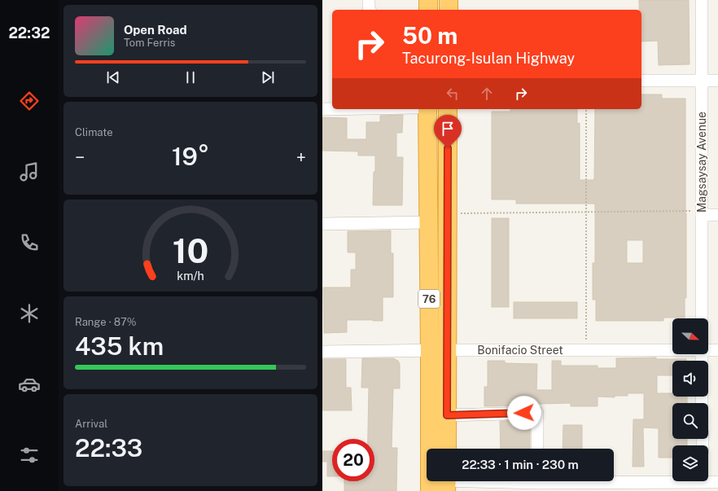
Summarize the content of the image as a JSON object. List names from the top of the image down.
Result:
{
  "streets": {
    "highway": ["76"],
    "street": ["Magsaysay Avenue", "Bonifacio Street"]
  },
  "crossings": [
    ["76", "Bonifacio Street"]
  ],
  "north": "right",
  "page": {
    "tabs": "22:32",
    "turn": ["50 m", "Tacurong-Isulan Highway"],
    "song": ["Open Road", "Tom Ferris"],
    "tile": [
      "Climate",
      ["Range · 87%", "435 km"],
      ["Arrival", "22:33"]
    ],
    "heat": ["−", "19°", "+"],
    "limit": "20",
    "trip": "22:33 · 1 min · 230 m",
    "gauge": ["10", "km/h"]
  }
}
